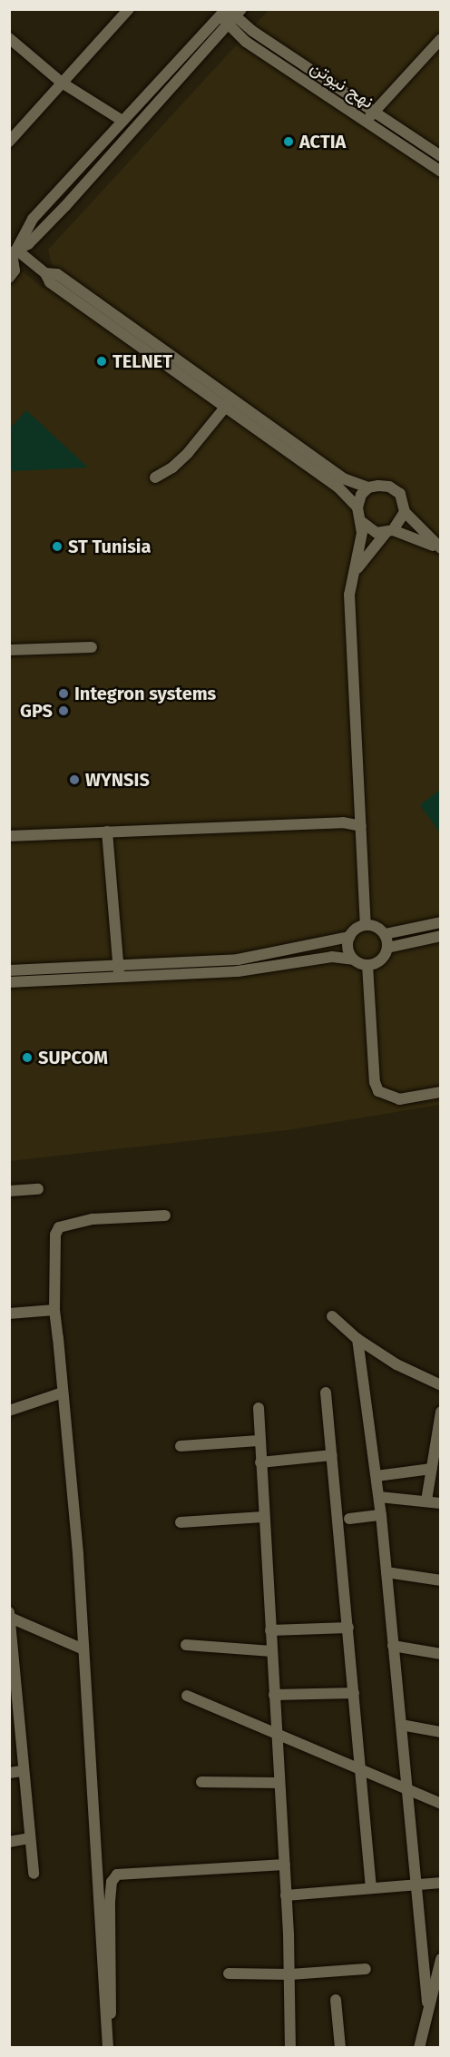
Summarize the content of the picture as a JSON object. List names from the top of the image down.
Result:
{
  "streets": {
    "street": ["نهج نيوتن"]
  },
  "places": [
    "ACTIA",
    "TELNET",
    "ST Tunisia",
    "Integron systems",
    "GPS",
    "WYNSIS",
    "SUPCOM"
  ]
}
